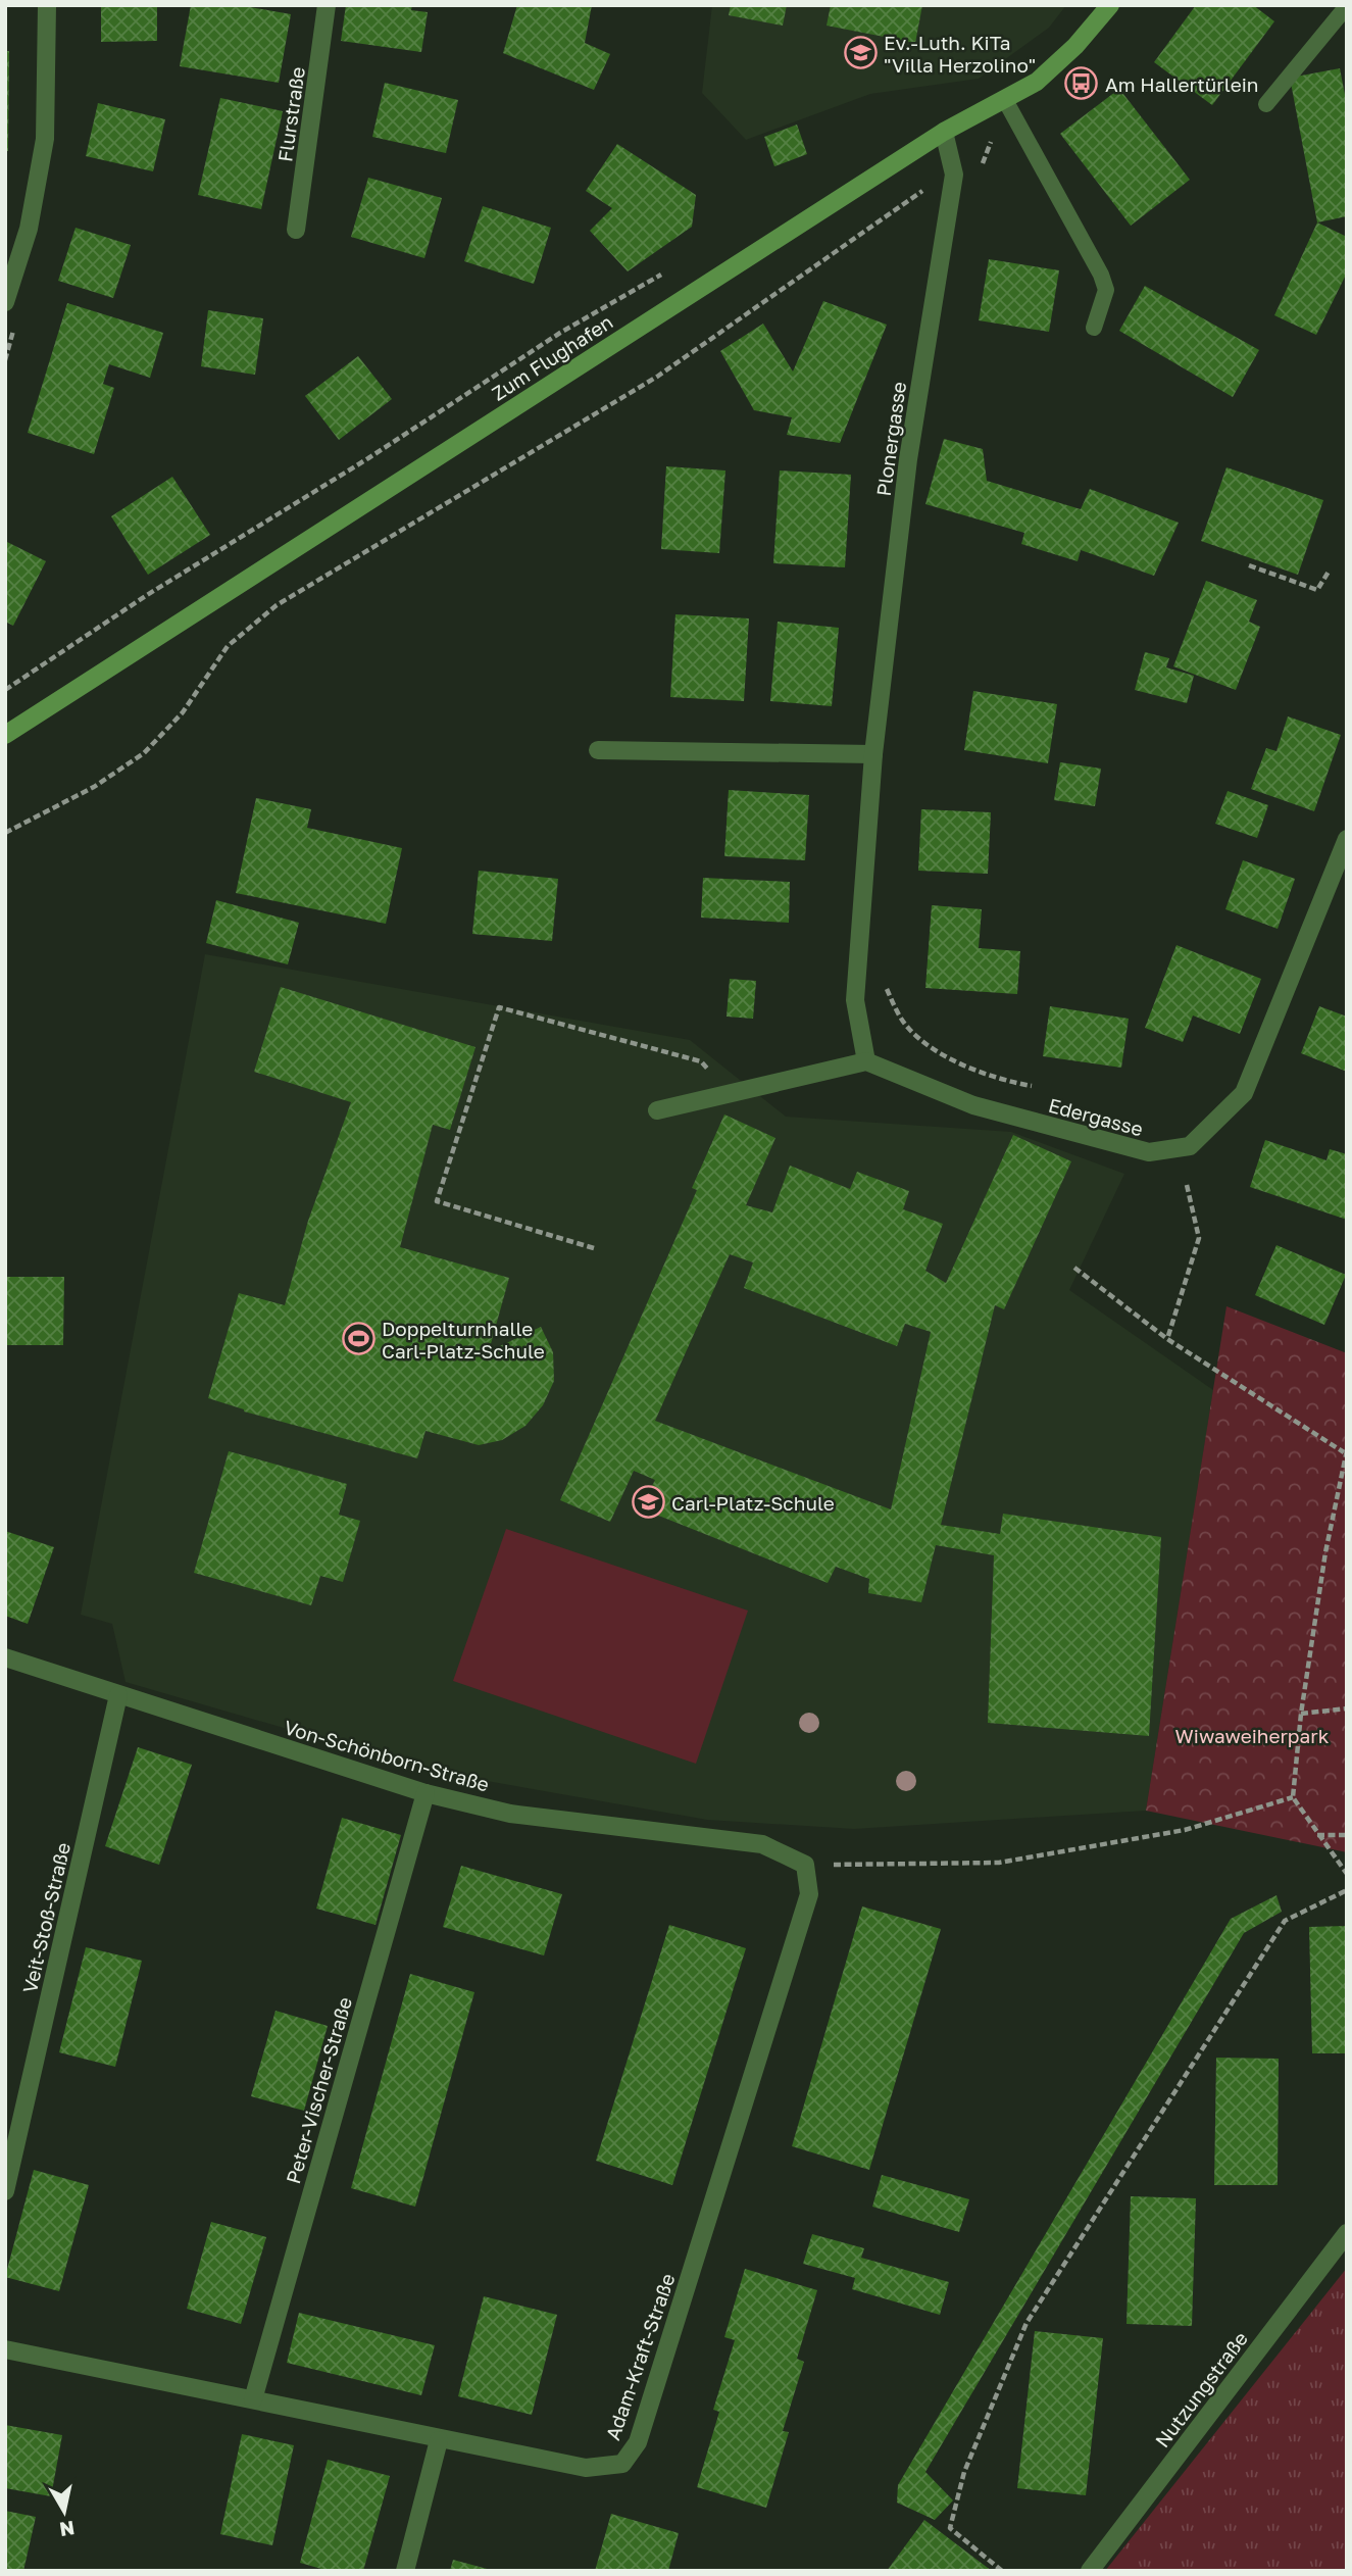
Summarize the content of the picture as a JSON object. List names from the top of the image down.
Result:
{
  "streets": {
    "street": [
      "Flurstraße",
      "Zum Flughafen",
      "Plonergasse",
      "Edergasse",
      "Von-Schönborn-Straße",
      "Veit-Stoß-Straße",
      "Peter-Vischer-Straße",
      "Adam-Kraft-Straße",
      "Nutzungstraße"
    ]
  },
  "crossings": [
    ["Zum Flughafen", "Plonergasse"],
    ["Plonergasse", "Edergasse"],
    ["Von-Schönborn-Straße", "Veit-Stoß-Straße"],
    ["Von-Schönborn-Straße", "Peter-Vischer-Straße"],
    ["Von-Schönborn-Straße", "Adam-Kraft-Straße"],
    ["Peter-Vischer-Straße", "Adam-Kraft-Straße"]
  ],
  "parks": ["Wiwaweiherpark"],
  "places": {
    "school or university": ["Ev.-Luth. KiTa \"Villa Herzolino\"", "Carl-Platz-Schule"],
    "bus stop": ["Am Hallertürlein"],
    "sports": ["Doppelturnhalle Carl-Platz-Schule"]
  },
  "north": "bottom"
}
